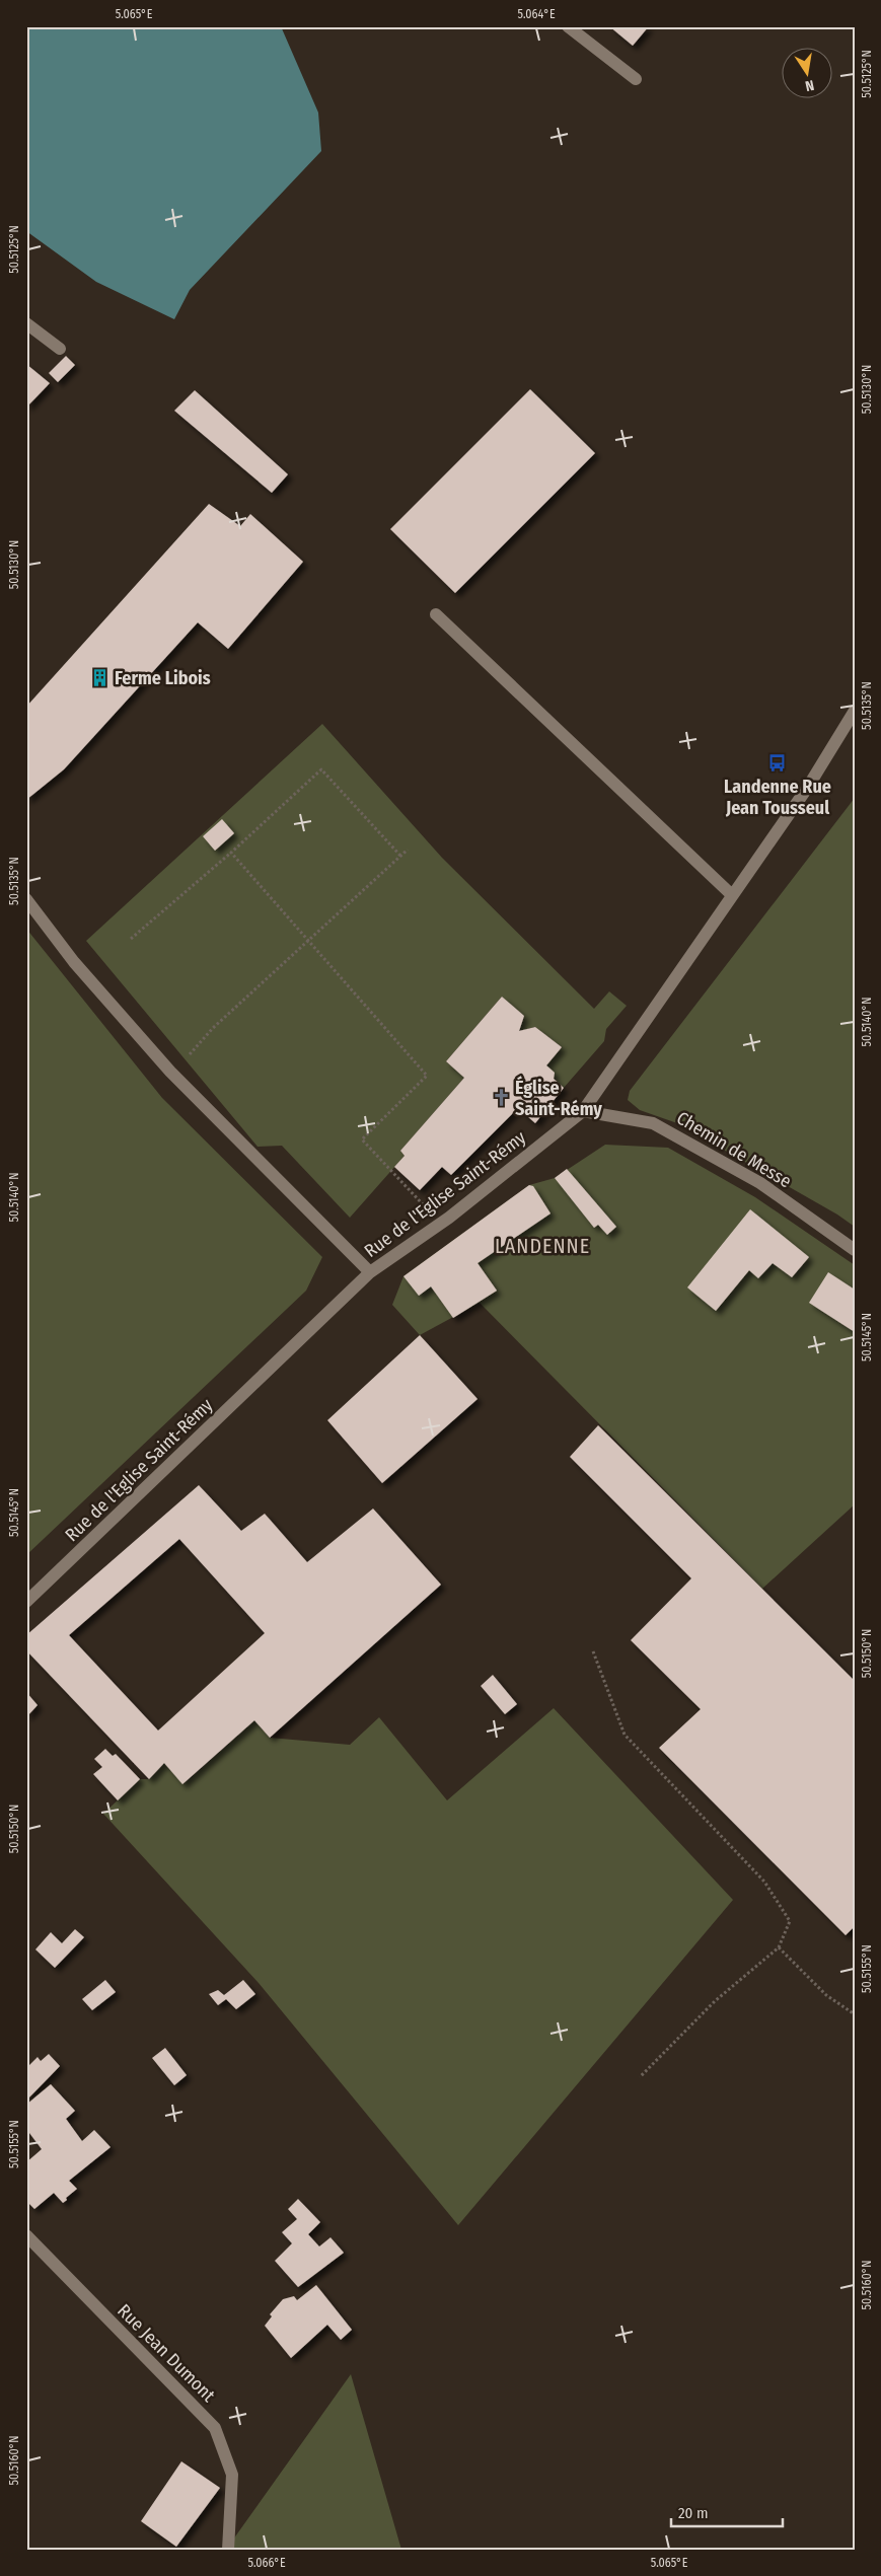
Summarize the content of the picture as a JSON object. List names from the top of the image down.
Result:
{
  "streets": {
    "street": ["Chemin de Messe", "Rue de l'Eglise Saint-Rémy", "Rue Jean Dumont"]
  },
  "crossings": [
    ["Chemin de Messe", "Rue de l'Eglise Saint-Rémy"]
  ],
  "districts": ["LANDENNE"],
  "places": {
    "building": ["Ferme Libois"],
    "bus stop": ["Landenne Rue Jean Tousseul"],
    "church": ["Église Saint-Rémy"]
  },
  "scale_bar": "20 m",
  "north": "bottom",
  "coordinates": [
    "5.065°E",
    "5.064°E",
    "50.5125°N",
    "50.5130°N",
    "50.5135°N",
    "50.5140°N",
    "50.5145°N",
    "50.5150°N",
    "50.5155°N",
    "50.5160°N",
    "5.066°E"
  ]
}
